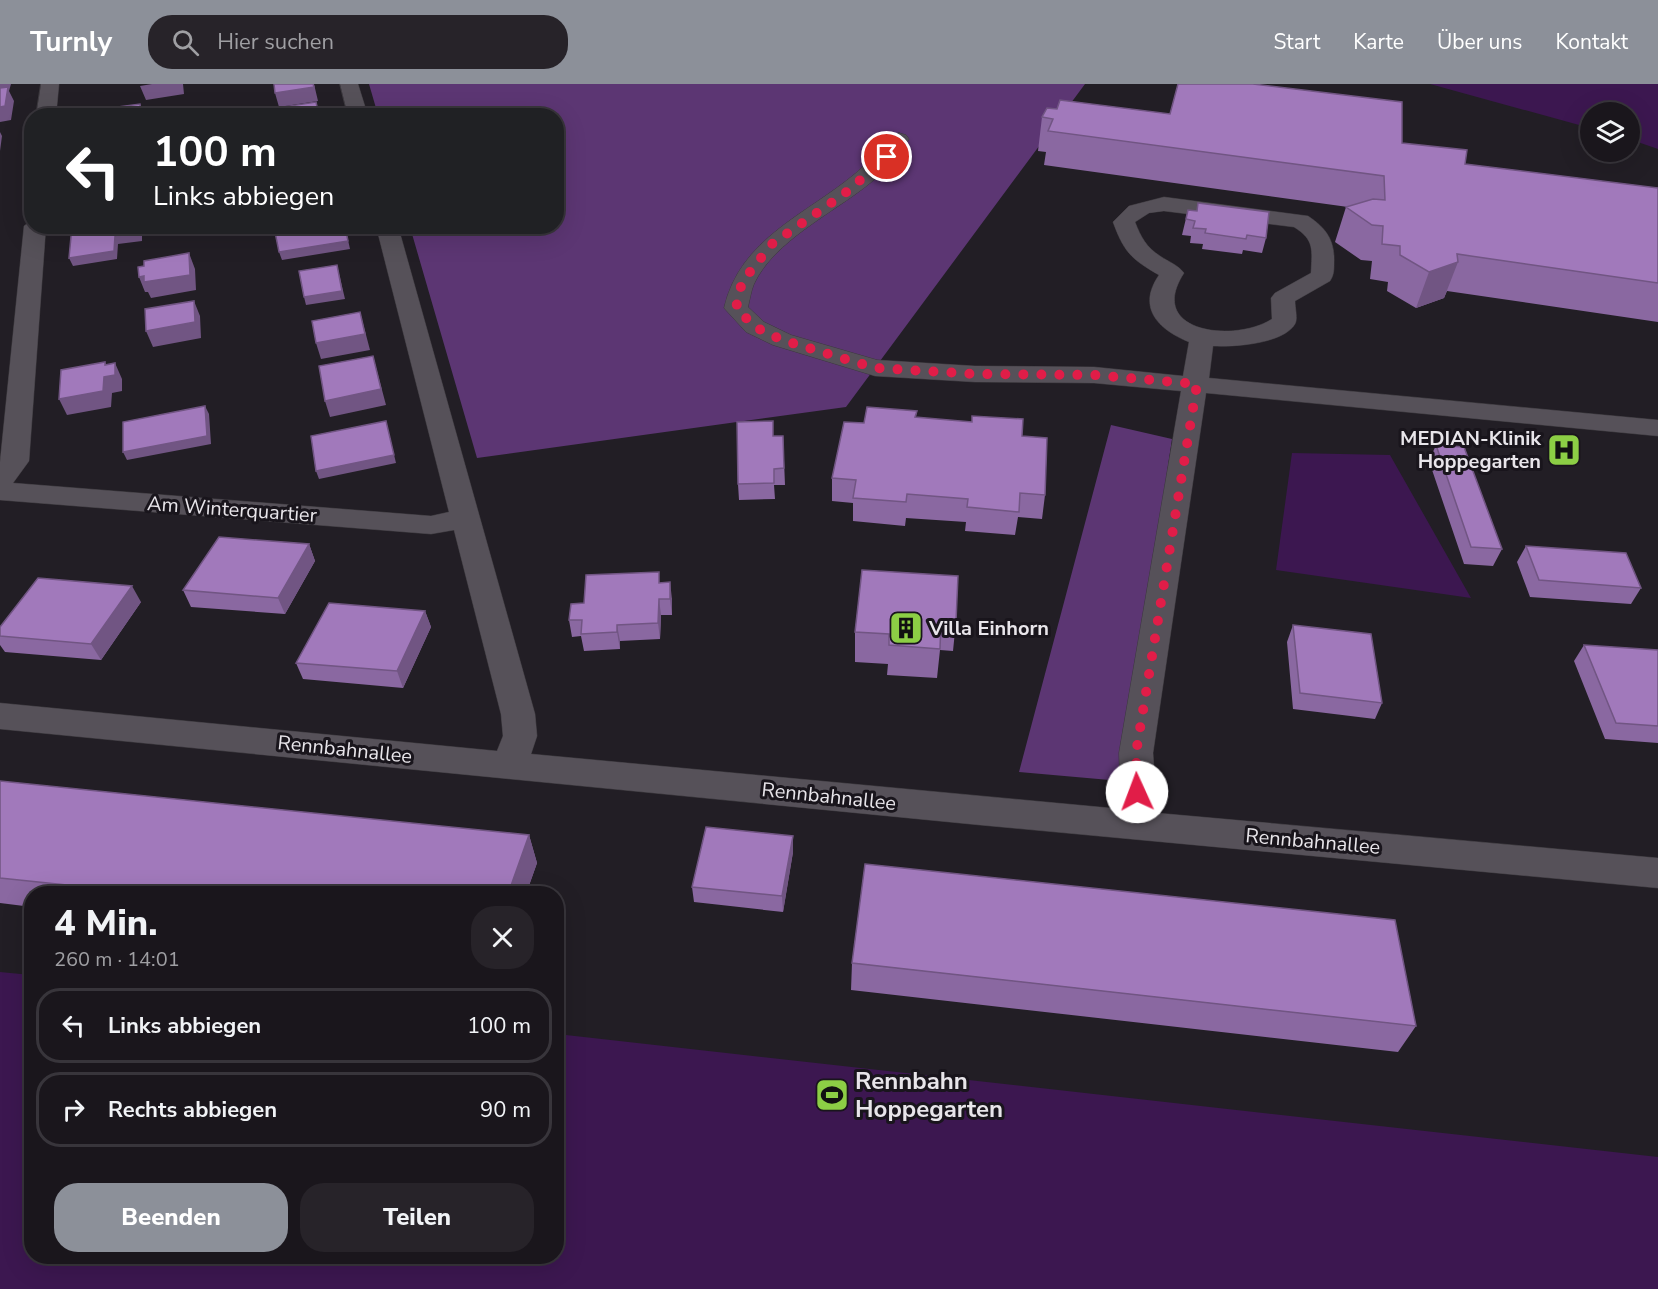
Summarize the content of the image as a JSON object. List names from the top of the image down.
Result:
{
  "streets": {
    "street": ["Am Winterquartier", "Rennbahnallee"]
  },
  "places": {
    "hospital": ["MEDIAN-Klinik Hoppegarten"],
    "building": ["Villa Einhorn"],
    "sports": ["Rennbahn Hoppegarten"]
  },
  "page": {
    "header": "Turnly",
    "search": "Hier suchen",
    "nav": [
      "Start",
      "Karte",
      "Über uns",
      "Kontakt"
    ],
    "turn": ["100 m", "Links abbiegen"],
    "heading": ["4 Min.", "260 m · 14:01"],
    "list": [
      {
        "name": "Links abbiegen",
        "value": "100 m"
      },
      {
        "name": "Rechts abbiegen",
        "value": "90 m"
      }
    ],
    "buttons": ["Beenden", "Teilen"]
  }
}
